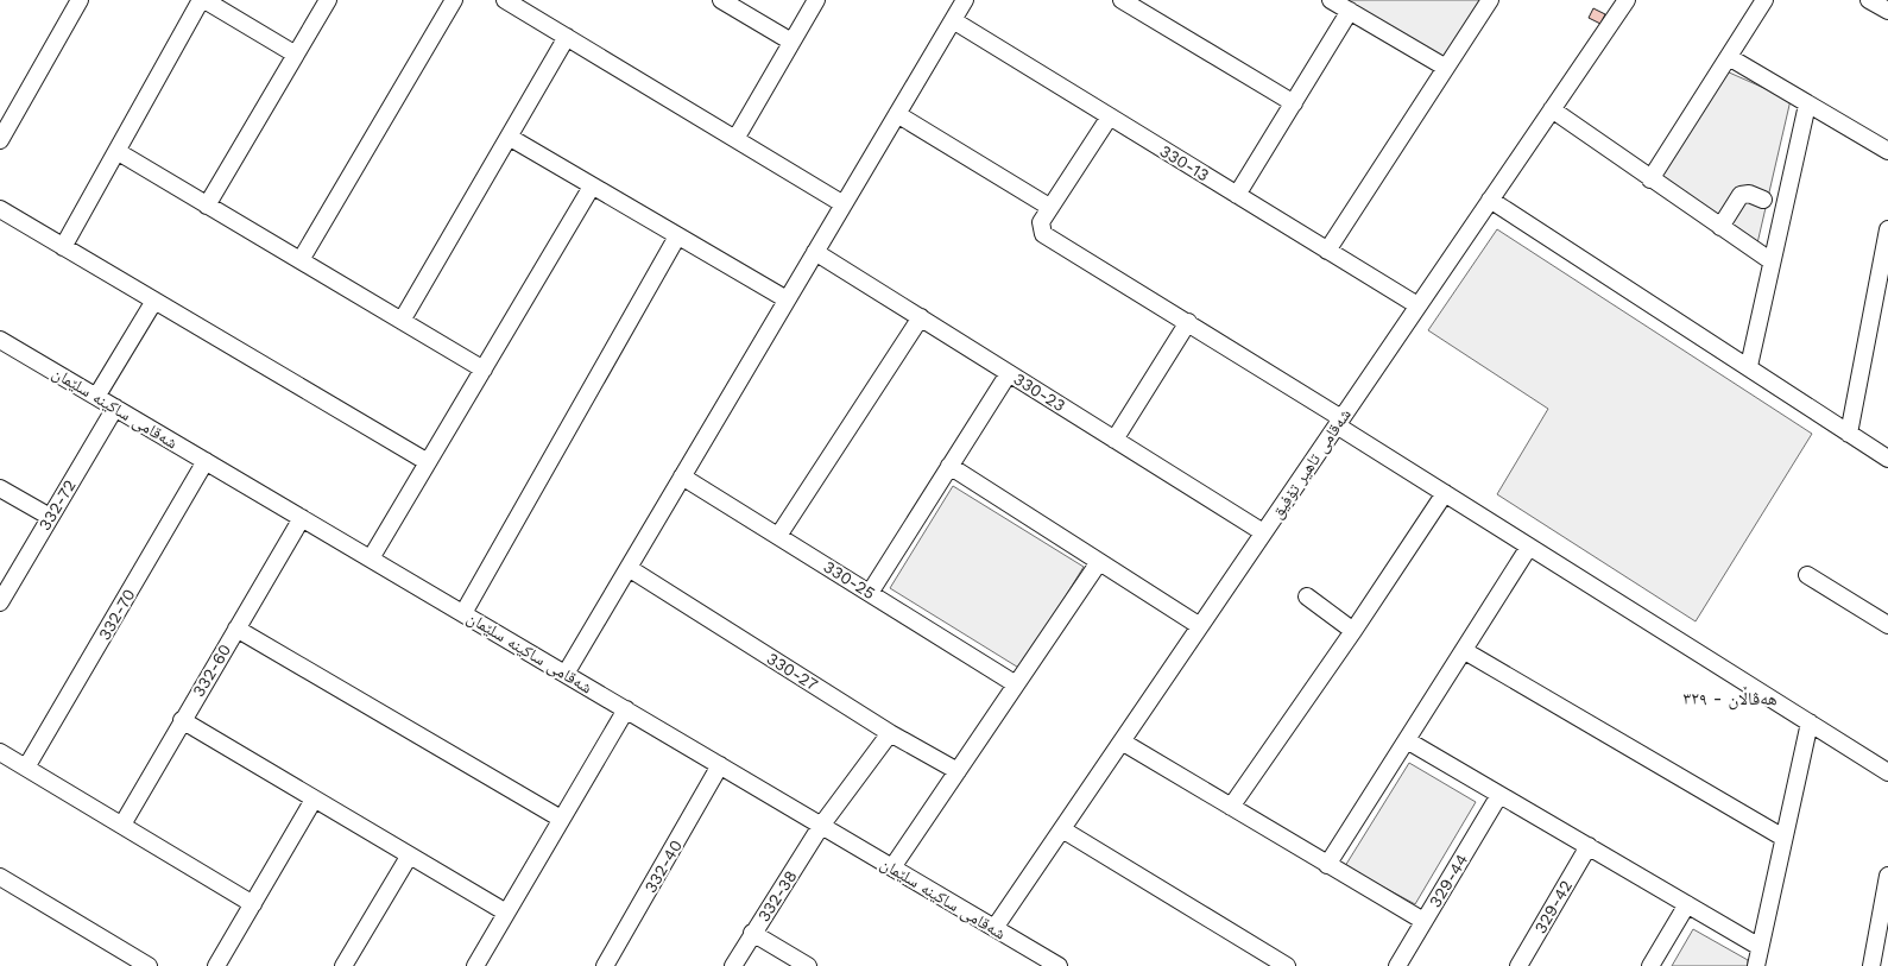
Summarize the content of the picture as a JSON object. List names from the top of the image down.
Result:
{
  "streets": {
    "street": [
      "330-13",
      "330-23",
      "شەقامی ساکینە سلێمان",
      "شەقامی تاهیر تۆفیق",
      "332-72",
      "330-25",
      "332-70",
      "332-60",
      "330-27",
      "332-40",
      "329-44",
      "332-38",
      "329-42"
    ]
  },
  "crossings": [
    ["330-13", "شەقامی تاهیر تۆفیق"],
    ["330-23", "شەقامی تاهیر تۆفیق"],
    ["شەقامی ساکینە سلێمان", "شەقامی تاهیر تۆفیق"],
    ["شەقامی ساکینە سلێمان", "332-72"],
    ["شەقامی ساکینە سلێمان", "332-70"],
    ["شەقامی ساکینە سلێمان", "332-60"],
    ["شەقامی ساکینە سلێمان", "332-40"],
    ["شەقامی ساکینە سلێمان", "332-38"],
    ["330-27", "332-38"]
  ],
  "districts": ["هەڤاڵان - ٣٢٩"]
}
